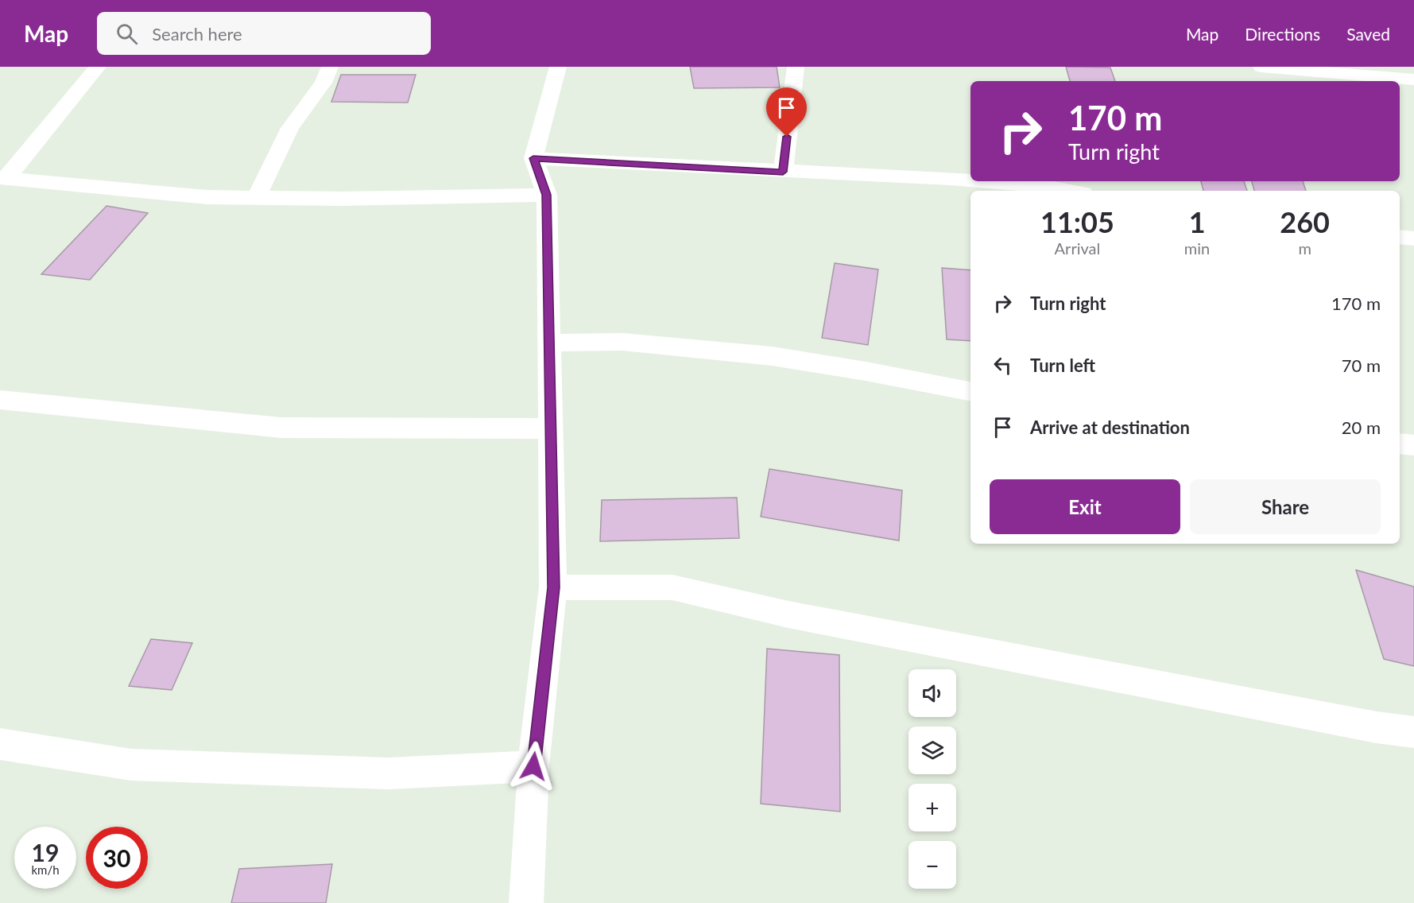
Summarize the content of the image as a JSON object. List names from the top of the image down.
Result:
{
  "page": {
    "header": "Map",
    "search": "Search here",
    "nav": ["Map", "Directions", "Saved"],
    "turn": ["170 m", "Turn right"],
    "eta": [
      "11:05",
      "Arrival",
      "1",
      "min",
      "260",
      "m"
    ],
    "list": [
      {
        "name": "Turn right",
        "value": "170 m"
      },
      {
        "name": "Turn left",
        "value": "70 m"
      },
      {
        "name": "Arrive at destination",
        "value": "20 m"
      }
    ],
    "buttons": ["Exit", "Share"],
    "map_buttons": ["+", "−"],
    "speed": "19 km/h",
    "limit": "30"
  }
}
